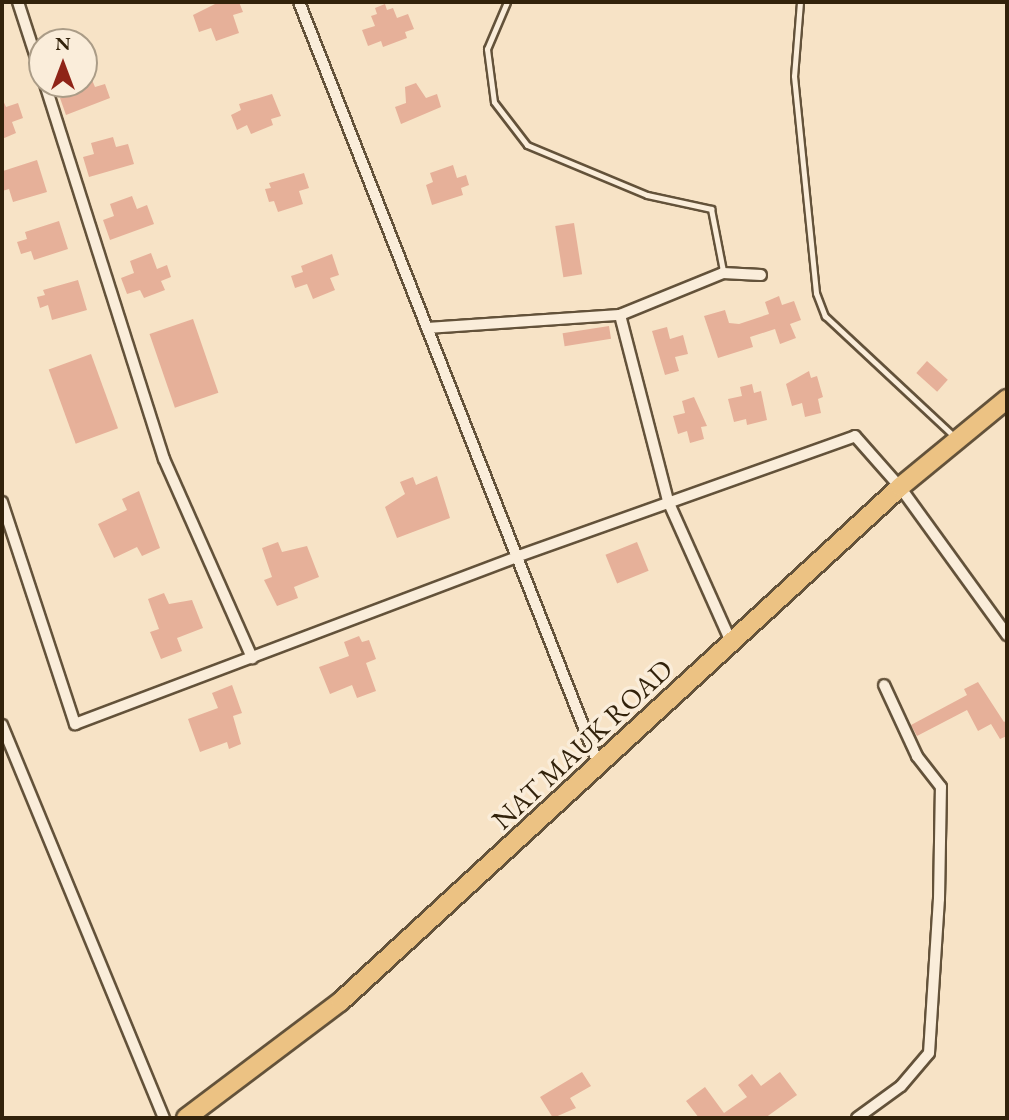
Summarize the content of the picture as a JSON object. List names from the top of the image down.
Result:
{
  "streets": {
    "highway": ["NAT MAUK ROAD"]
  },
  "north": "top"
}
